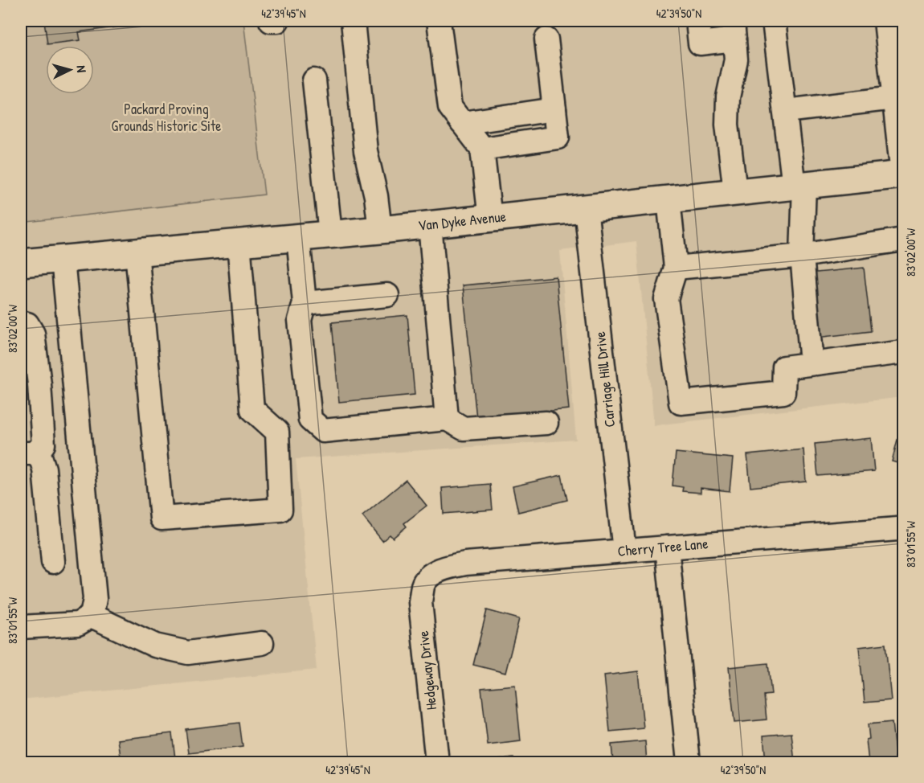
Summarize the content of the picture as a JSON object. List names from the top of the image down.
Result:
{
  "streets": {
    "main road": ["Van Dyke Avenue"],
    "street": ["Carriage Hill Drive", "Cherry Tree Lane", "Hedgeway Drive"]
  },
  "crossings": [
    ["Van Dyke Avenue", "Carriage Hill Drive"],
    ["Carriage Hill Drive", "Cherry Tree Lane"],
    ["Cherry Tree Lane", "Hedgeway Drive"]
  ],
  "parks": ["Packard Proving Grounds Historic Site"],
  "north": "right",
  "coordinates": [
    "42°39'45\"N",
    "42°39'50\"N",
    "83°02'00\"W",
    "83°01'55\"W"
  ]
}
